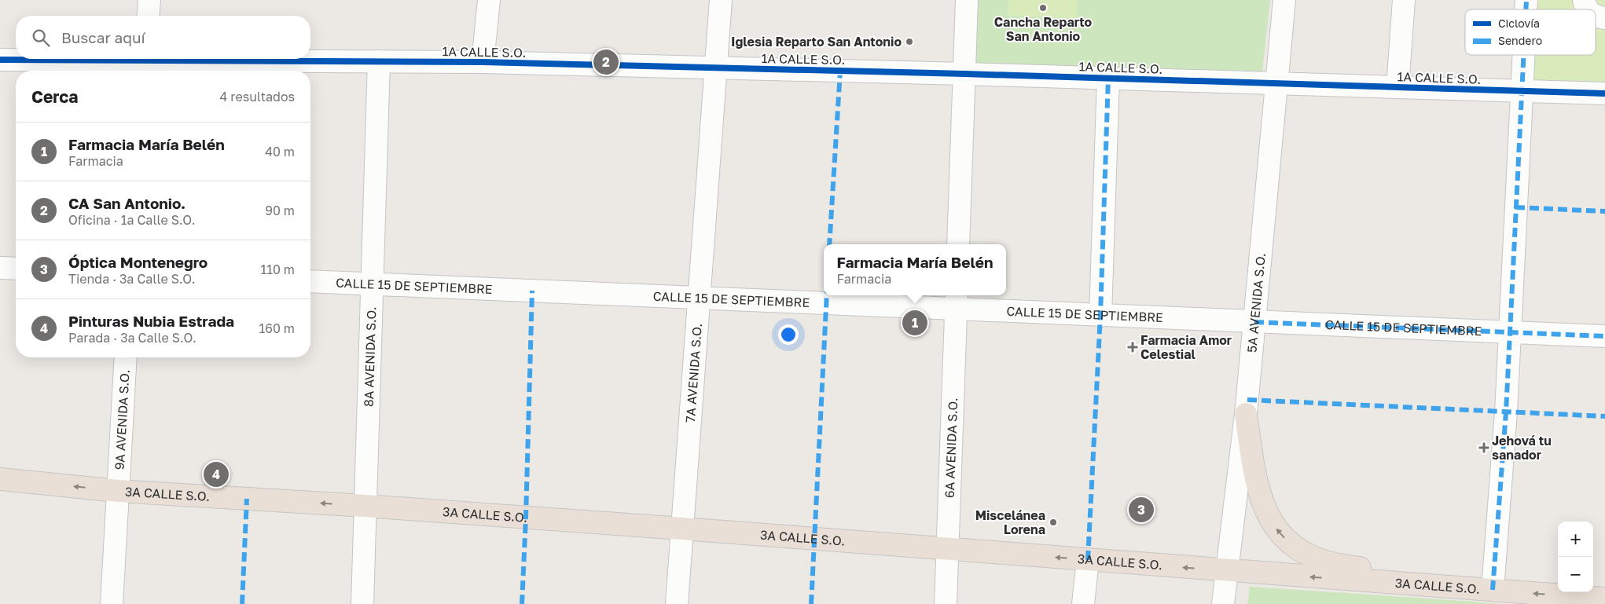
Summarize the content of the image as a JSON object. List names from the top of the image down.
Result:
{
  "streets": {
    "highway": ["3A CALLE S.O."],
    "street": [
      "1A CALLE S.O.",
      "CALLE 15 DE SEPTIEMBRE",
      "5A AVENIDA S.O.",
      "8A AVENIDA S.O.",
      "7A AVENIDA S.O.",
      "9A AVENIDA S.O.",
      "6A AVENIDA S.O."
    ]
  },
  "crossings": [
    ["1A CALLE S.O.", "5A AVENIDA S.O."],
    ["1A CALLE S.O.", "8A AVENIDA S.O."],
    ["1A CALLE S.O.", "7A AVENIDA S.O."],
    ["CALLE 15 DE SEPTIEMBRE", "5A AVENIDA S.O."],
    ["CALLE 15 DE SEPTIEMBRE", "8A AVENIDA S.O."],
    ["CALLE 15 DE SEPTIEMBRE", "7A AVENIDA S.O."],
    ["CALLE 15 DE SEPTIEMBRE", "6A AVENIDA S.O."],
    ["5A AVENIDA S.O.", "3A CALLE S.O."],
    ["8A AVENIDA S.O.", "3A CALLE S.O."],
    ["7A AVENIDA S.O.", "3A CALLE S.O."],
    ["9A AVENIDA S.O.", "3A CALLE S.O."],
    ["6A AVENIDA S.O.", "3A CALLE S.O."]
  ],
  "one_way": ["3A CALLE S.O."],
  "places": {
    "other": ["Cancha Reparto San Antonio", "Iglesia Reparto San Antonio", "Miscelánea Lorena"],
    "health": ["Farmacia Amor Celestial", "Jehová tu sanador"]
  },
  "legend": ["Ciclovía", "Sendero"],
  "page": {
    "search": "Buscar aquí",
    "pins": [
      "2",
      "1",
      "4",
      "3"
    ],
    "heading": ["Cerca", "4 resultados"],
    "list": [
      {
        "mark": "1",
        "name": "Farmacia María Belén",
        "note": "Farmacia",
        "value": "40 m"
      },
      {
        "mark": "2",
        "name": "CA San Antonio.",
        "note": "Oficina · 1a Calle S.O.",
        "value": "90 m"
      },
      {
        "mark": "3",
        "name": "Óptica Montenegro",
        "note": "Tienda · 3a Calle S.O.",
        "value": "110 m"
      },
      {
        "mark": "4",
        "name": "Pinturas Nubia Estrada",
        "note": "Parada · 3a Calle S.O.",
        "value": "160 m"
      }
    ],
    "popup": ["Farmacia María Belén", "Farmacia"],
    "map_buttons": ["+", "−"]
  }
}
